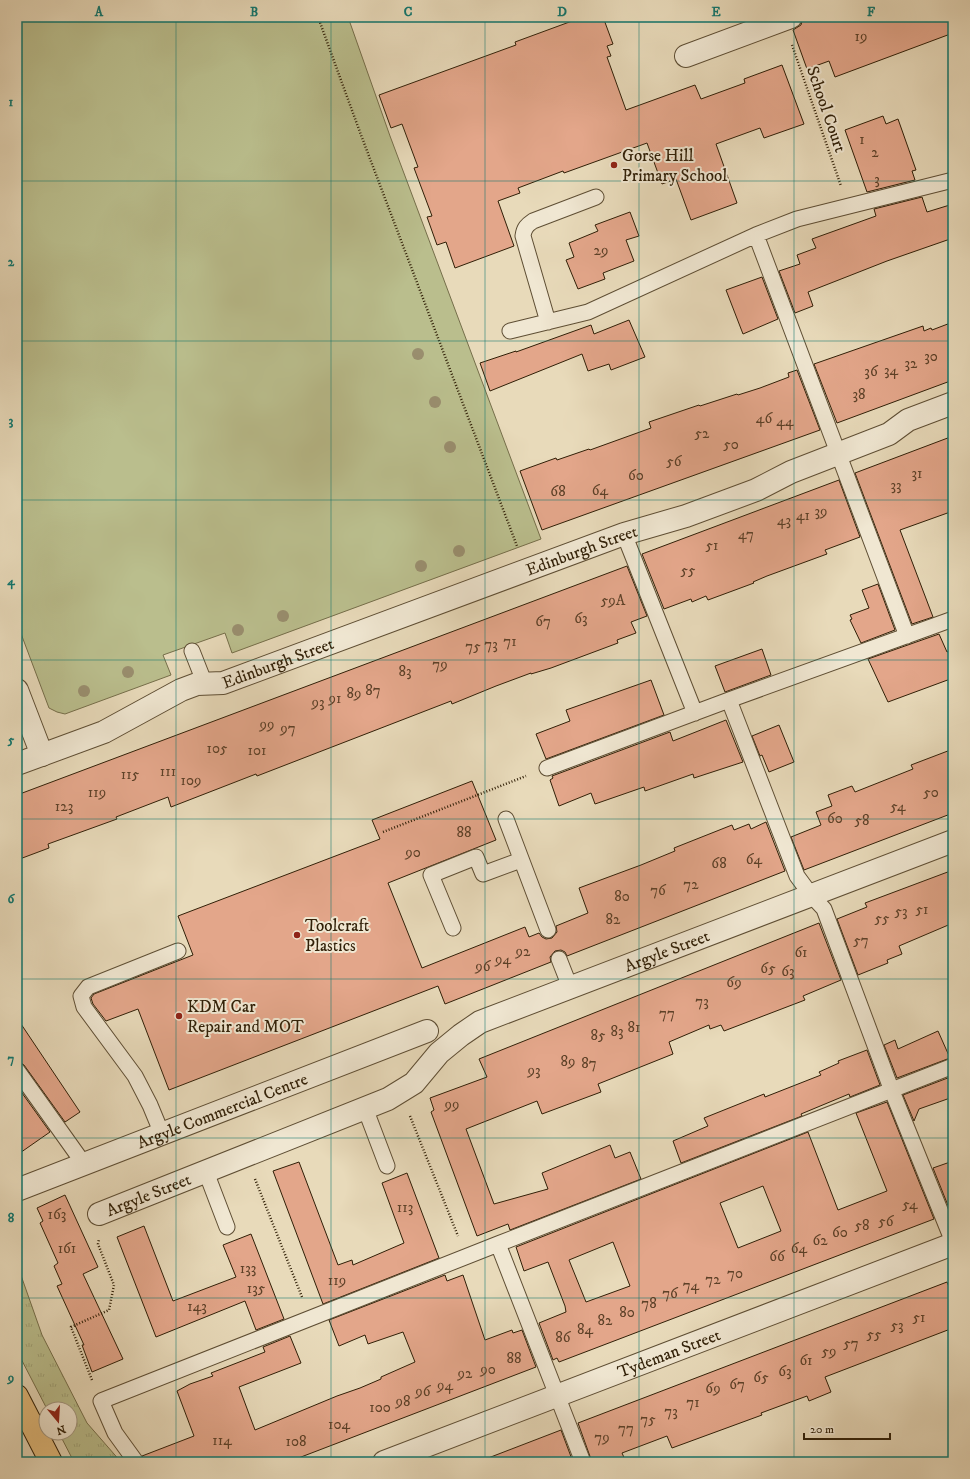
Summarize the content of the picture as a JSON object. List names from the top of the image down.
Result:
{
  "streets": {
    "street": [
      "Edinburgh Street",
      "Argyle Street",
      "Argyle Commercial Centre",
      "Tydeman Street"
    ],
    "path": ["School Court"]
  },
  "places": ["Gorse Hill Primary School", "Toolcraft Plastics", "KDM Car Repair and MOT"],
  "house_numbers": [
    "19",
    "1",
    "2",
    "3",
    "29",
    "30",
    "32",
    "34",
    "36",
    "38",
    "46",
    "44",
    "52",
    "50",
    "56",
    "31",
    "60",
    "33",
    "64",
    "68",
    "39",
    "41",
    "43",
    "47",
    "51",
    "55",
    "59A",
    "63",
    "67",
    "71",
    "73",
    "75",
    "79",
    "83",
    "87",
    "89",
    "91",
    "93",
    "99",
    "97",
    "105",
    "101",
    "111",
    "115",
    "109",
    "119",
    "50",
    "123",
    "54",
    "60",
    "58",
    "88",
    "90",
    "64",
    "68",
    "72",
    "76",
    "80",
    "51",
    "53",
    "55",
    "82",
    "57",
    "92",
    "61",
    "94",
    "96",
    "65",
    "63",
    "69",
    "73",
    "77",
    "81",
    "83",
    "85",
    "89",
    "87",
    "93",
    "99",
    "54",
    "113",
    "163",
    "56",
    "58",
    "60",
    "62",
    "161",
    "64",
    "66",
    "133",
    "70",
    "72",
    "119",
    "74",
    "135",
    "76",
    "78",
    "143",
    "80",
    "51",
    "82",
    "53",
    "84",
    "55",
    "86",
    "57",
    "59",
    "88",
    "61",
    "90",
    "63",
    "92",
    "65",
    "67",
    "94",
    "69",
    "96",
    "98",
    "71",
    "100",
    "73",
    "75",
    "104",
    "77",
    "79",
    "114",
    "108"
  ],
  "scale_bar": "20 m",
  "north": "bottom",
  "grid": {
    "columns": [
      "A",
      "B",
      "C",
      "D",
      "E",
      "F"
    ],
    "rows": [
      "1",
      "2",
      "3",
      "4",
      "5",
      "6",
      "7",
      "8",
      "9"
    ]
  }
}
